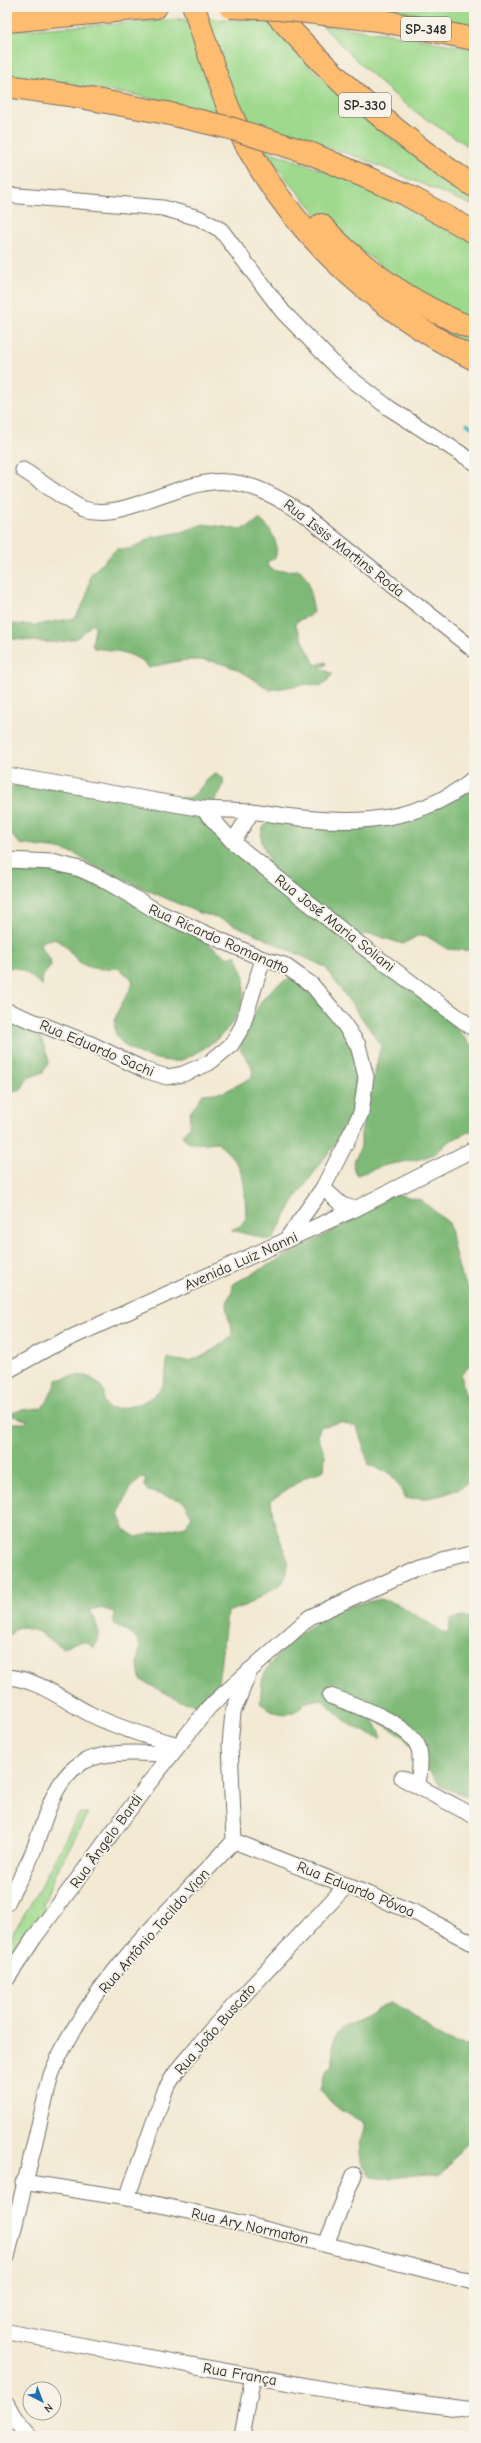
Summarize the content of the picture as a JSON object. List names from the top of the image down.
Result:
{
  "streets": {
    "highway": ["SP-348", "SP-330"],
    "street": [
      "Rua Issis Martins Roda",
      "Rua José Maria Soliani",
      "Rua Ricardo Romanatto",
      "Rua Eduardo Sachi",
      "Avenida Luiz Nanni",
      "Rua Ângelo Bardi",
      "Rua Eduardo Póvoa",
      "Rua Antônio Tacildo Vion",
      "Rua João Buscato",
      "Rua Ary Normaton",
      "Rua França"
    ]
  },
  "crossings": [
    ["Rua Ricardo Romanatto", "Rua Eduardo Sachi"],
    ["Rua Ricardo Romanatto", "Avenida Luiz Nanni"],
    ["Rua Eduardo Póvoa", "Rua Antônio Tacildo Vion"],
    ["Rua Eduardo Póvoa", "Rua João Buscato"],
    ["Rua Antônio Tacildo Vion", "Rua Ary Normaton"],
    ["Rua João Buscato", "Rua Ary Normaton"]
  ],
  "north": "bottom right"
}
